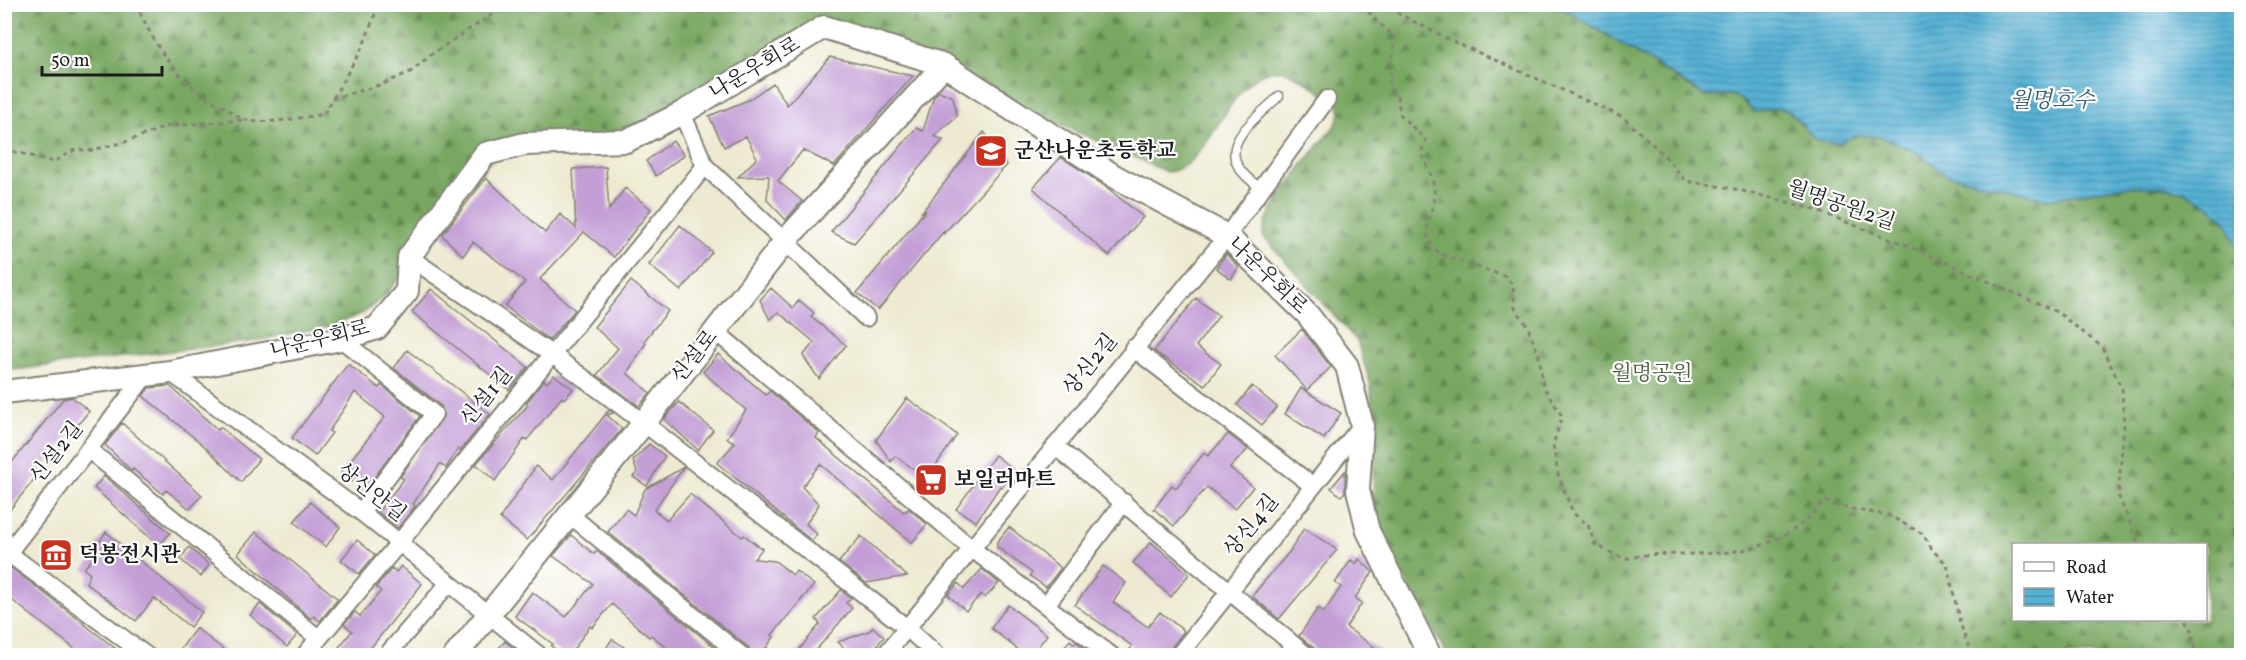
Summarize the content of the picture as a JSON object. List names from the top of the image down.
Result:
{
  "streets": {
    "street": [
      "나운우회로",
      "신설로",
      "상신2길",
      "신설1길",
      "신설2길",
      "상신안길",
      "상신4길"
    ],
    "path": ["월명공원2길"]
  },
  "crossings": [
    ["나운우회로", "신설로"],
    ["나운우회로", "상신2길"],
    ["나운우회로", "신설2길"],
    ["나운우회로", "상신안길"],
    ["나운우회로", "상신4길"],
    ["신설로", "상신안길"],
    ["신설1길", "상신안길"]
  ],
  "water": ["월명호수"],
  "parks": ["월명공원"],
  "places": {
    "school or university": ["군산나운초등학교"],
    "supermarket": ["보일러마트"],
    "museum": ["덕봉전시관"]
  },
  "legend": ["Road", "Water"],
  "scale_bar": "50 m"
}
